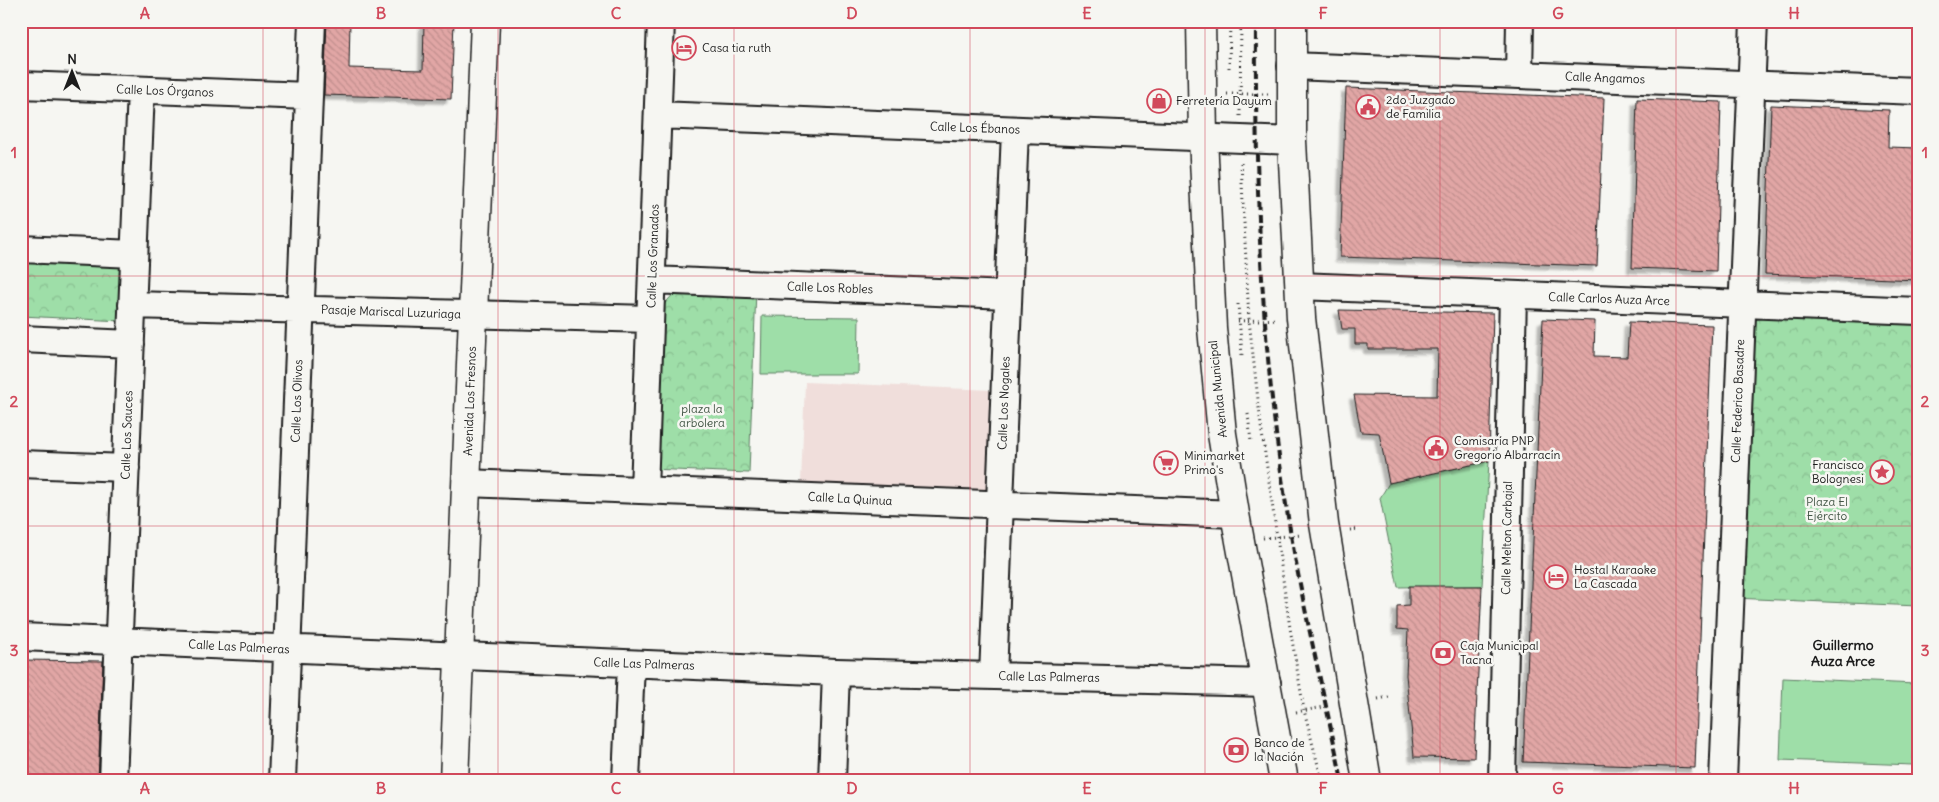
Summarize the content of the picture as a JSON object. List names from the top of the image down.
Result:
{
  "streets": {
    "main road": ["Avenida Municipal", "Avenida Los Fresnos"],
    "street": [
      "Calle Angamos",
      "Calle Los Órganos",
      "Calle Los Ébanos",
      "Calle Los Granados",
      "Calle Los Robles",
      "Calle Carlos Auza Arce",
      "Pasaje Mariscal Luzuriaga",
      "Calle Los Olivos",
      "Calle Federico Basadre",
      "Calle Los Nogales",
      "Calle Los Sauces",
      "Calle La Quinua",
      "Calle Melton Carbajal",
      "Calle Las Palmeras"
    ]
  },
  "crossings": [
    ["Calle Angamos", "Calle Federico Basadre"],
    ["Calle Los Órganos", "Calle Los Olivos"],
    ["Calle Los Órganos", "Calle Los Sauces"],
    ["Calle Los Ébanos", "Calle Los Granados"],
    ["Calle Los Ébanos", "Avenida Municipal"],
    ["Calle Los Ébanos", "Calle Los Nogales"],
    ["Calle Los Granados", "Calle Los Robles"],
    ["Calle Los Granados", "Pasaje Mariscal Luzuriaga"],
    ["Calle Los Granados", "Calle La Quinua"],
    ["Calle Los Robles", "Calle Los Nogales"],
    ["Calle Carlos Auza Arce", "Calle Federico Basadre"],
    ["Calle Carlos Auza Arce", "Calle Melton Carbajal"],
    ["Pasaje Mariscal Luzuriaga", "Calle Los Olivos"],
    ["Pasaje Mariscal Luzuriaga", "Avenida Los Fresnos"],
    ["Pasaje Mariscal Luzuriaga", "Calle Los Sauces"],
    ["Avenida Municipal", "Calle La Quinua"],
    ["Avenida Municipal", "Calle Las Palmeras"],
    ["Calle Los Olivos", "Calle Las Palmeras"],
    ["Avenida Los Fresnos", "Calle La Quinua"],
    ["Avenida Los Fresnos", "Calle Las Palmeras"],
    ["Calle Los Nogales", "Calle La Quinua"],
    ["Calle Los Nogales", "Calle Las Palmeras"],
    ["Calle Los Sauces", "Calle Las Palmeras"]
  ],
  "districts": ["Guillermo Auza Arce"],
  "parks": ["plaza la arbolera", "Plaza El Ejército"],
  "places": {
    "hotel": ["Casa tia ruth", "Hostal Karaoke La Cascada"],
    "shop": ["Ferretería Dayum"],
    "public building": ["2do Juzgado de Familia", "Comisaría PNP Gregorio Albarracín"],
    "supermarket": ["Minimarket Primo's"],
    "place": ["Francisco Bolognesi"],
    "bank": ["Caja Municipal Tacna", "Banco de la Nación"]
  },
  "north": "top",
  "grid": {
    "columns": [
      "A",
      "B",
      "C",
      "D",
      "E",
      "F",
      "G",
      "H"
    ],
    "rows": ["1", "2", "3"]
  }
}
